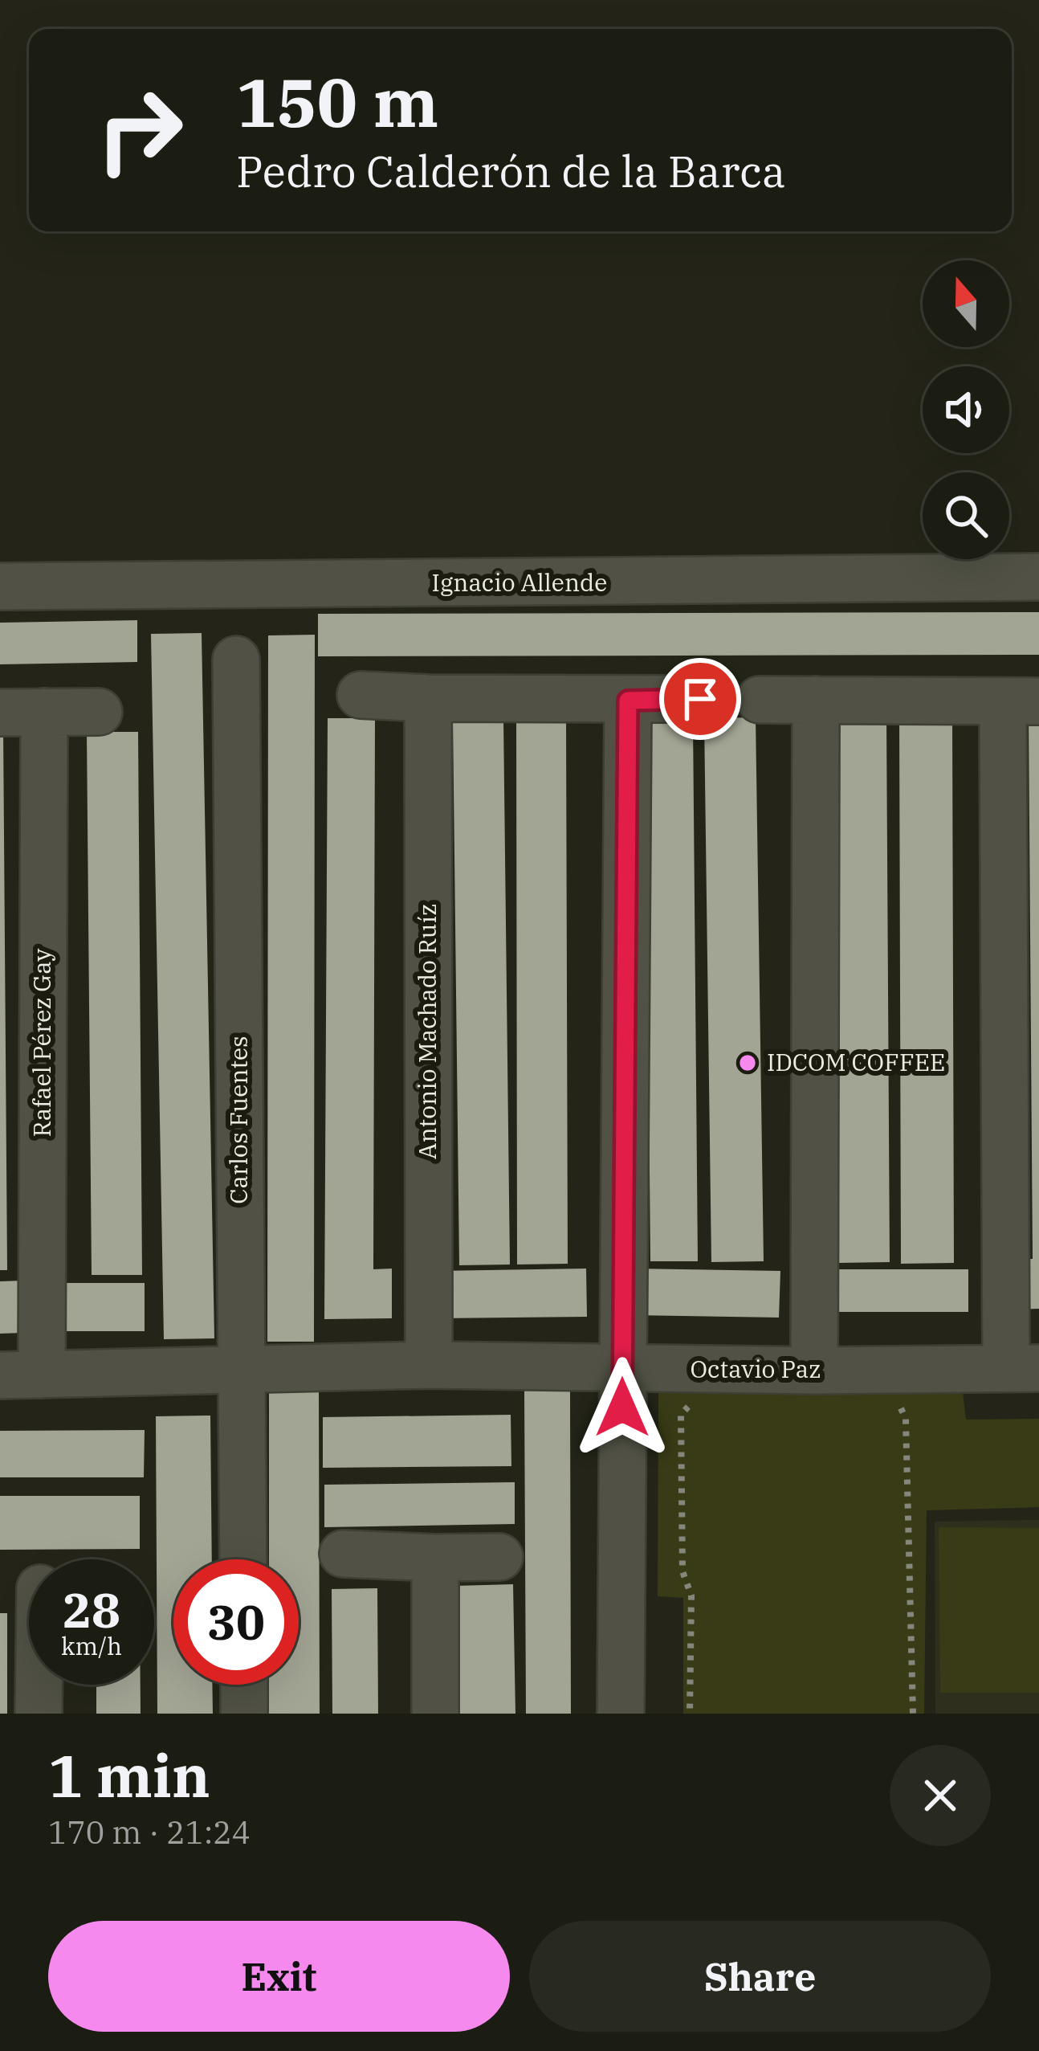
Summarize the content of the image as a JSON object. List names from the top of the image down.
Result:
{
  "streets": {
    "street": [
      "Ignacio Allende",
      "Antonio Machado Ruíz",
      "Rafael Pérez Gay",
      "Carlos Fuentes",
      "Octavio Paz"
    ]
  },
  "crossings": [
    ["Antonio Machado Ruíz", "Octavio Paz"],
    ["Rafael Pérez Gay", "Octavio Paz"],
    ["Carlos Fuentes", "Octavio Paz"]
  ],
  "places": ["IDCOM COFFEE"],
  "north": "top",
  "page": {
    "turn": ["150 m", "Pedro Calderón de la Barca"],
    "speed": "28 km/h",
    "limit": "30",
    "heading": ["1 min", "170 m · 21:24"],
    "buttons": ["Exit", "Share"]
  }
}
